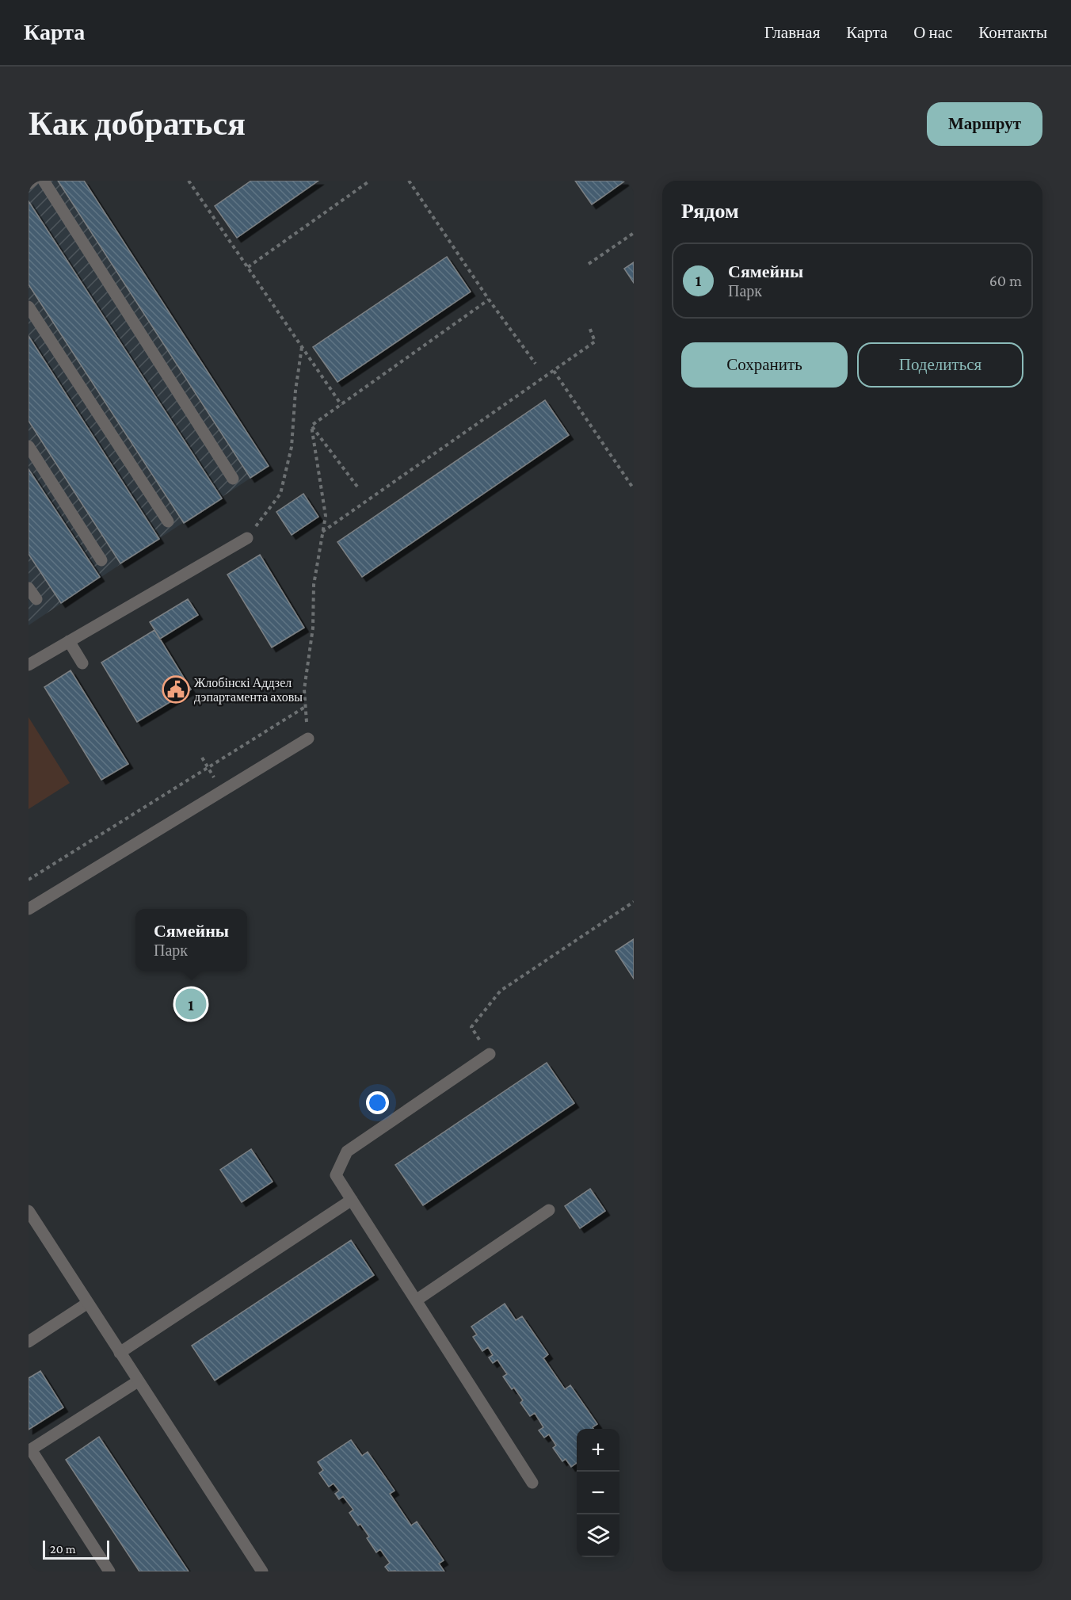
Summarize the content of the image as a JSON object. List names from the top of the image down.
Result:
{
  "places": {
    "public building": ["Жлобінскі Аддзел дэпартамента аховы"]
  },
  "scale_bar": "20 m",
  "page": {
    "header": "Карта",
    "nav": [
      "Главная",
      "Карта",
      "О нас",
      "Контакты"
    ],
    "buttons": [
      "Маршрут",
      ["Сохранить", "Поделиться"]
    ],
    "title": "Как добраться",
    "heading": "Рядом",
    "list": [
      {
        "mark": "1",
        "name": "Сямейны",
        "note": "Парк",
        "value": "60 m"
      }
    ],
    "popup": ["Сямейны", "Парк"],
    "pins": "1",
    "map_buttons": ["+", "−"],
    "scale": "20 m"
  }
}
